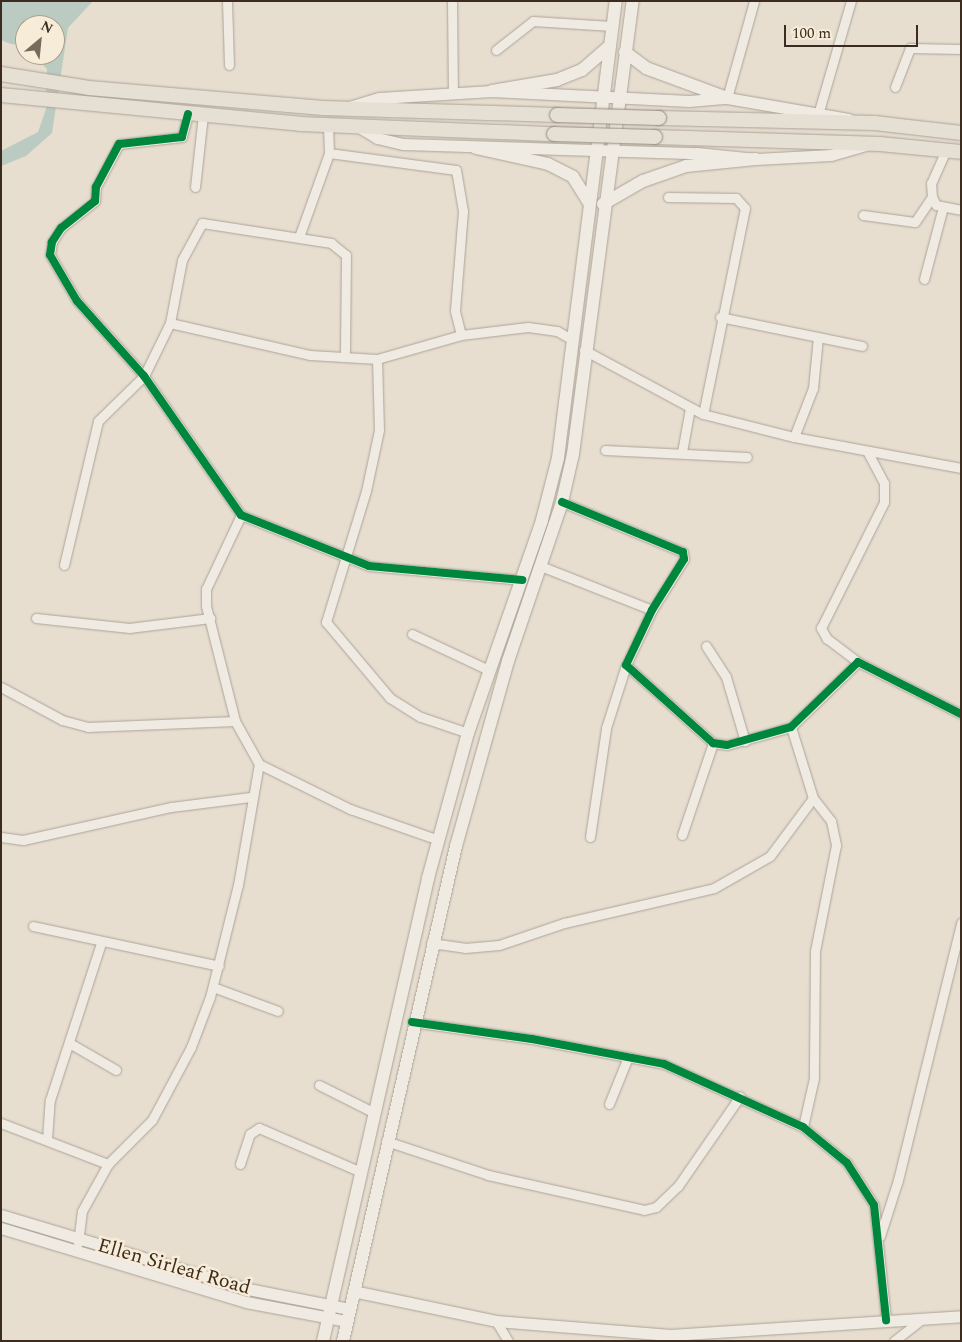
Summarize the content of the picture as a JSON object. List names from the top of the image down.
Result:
{
  "streets": {
    "street": ["Ellen Sirleaf Road"]
  },
  "scale_bar": "100 m",
  "north": "top right"
}
